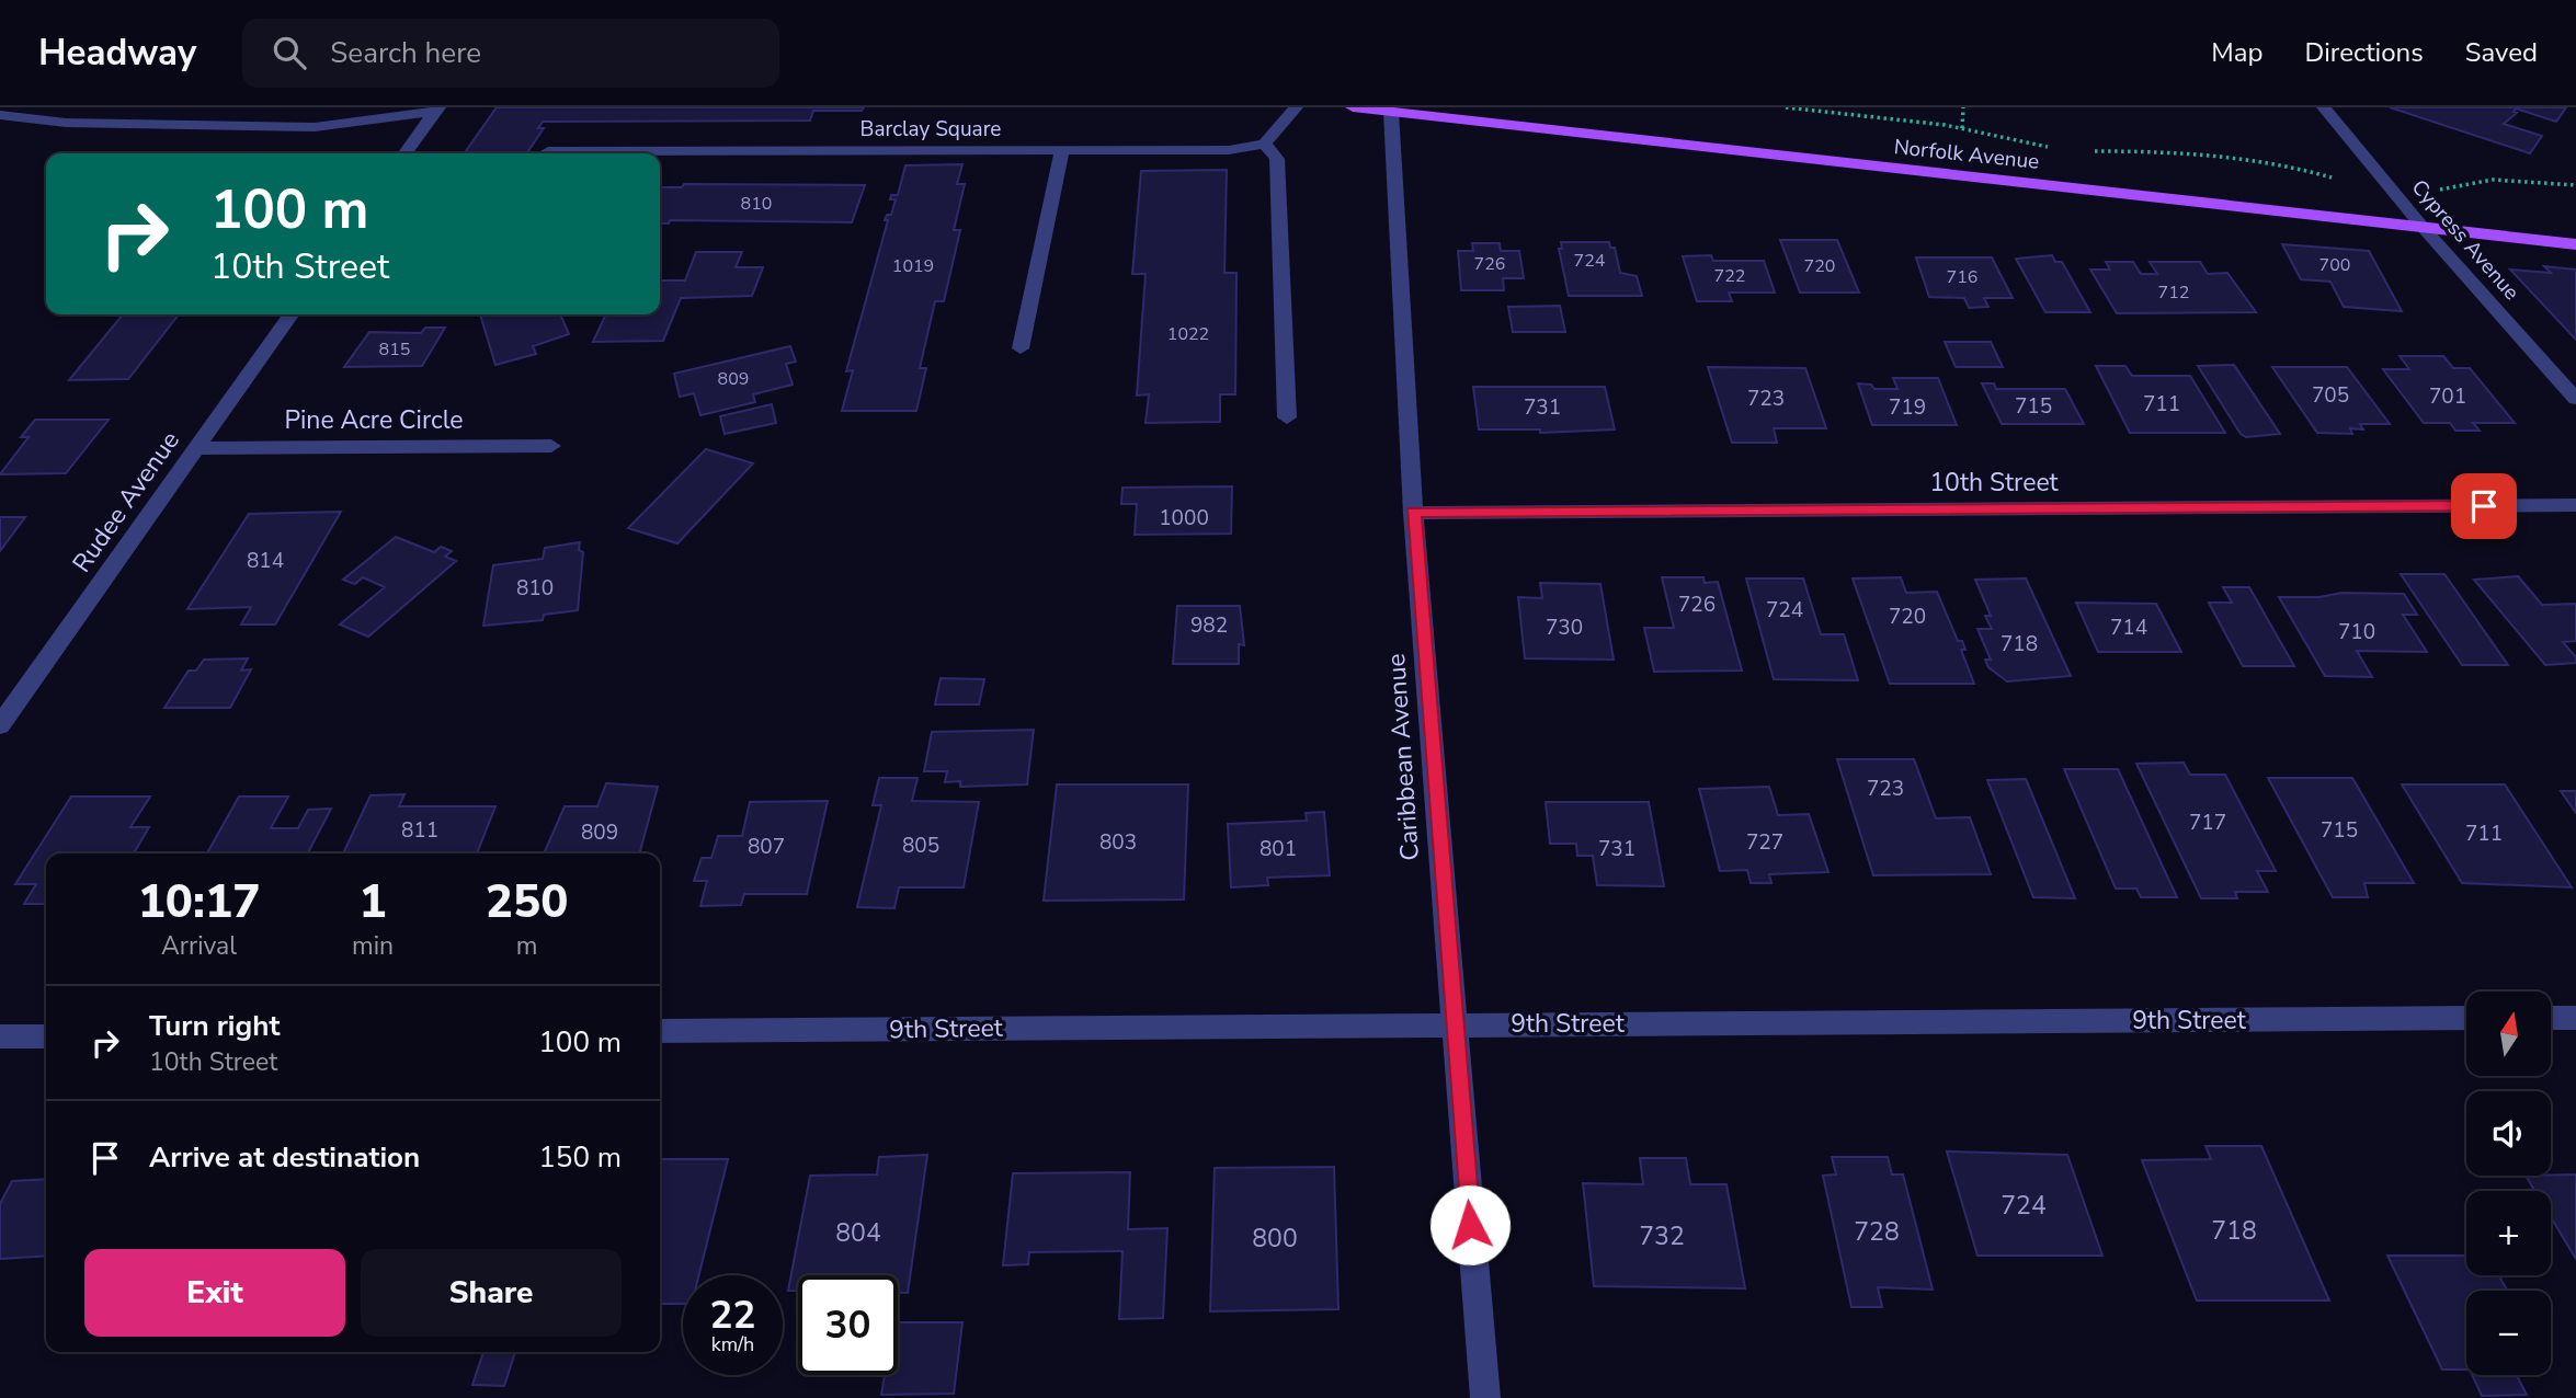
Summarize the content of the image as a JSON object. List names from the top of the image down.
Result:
{
  "streets": {
    "main road": ["Norfolk Avenue"],
    "street": [
      "Barclay Square",
      "Cypress Avenue",
      "Pine Acre Circle",
      "10th Street",
      "Rudee Avenue",
      "Caribbean Avenue",
      "9th Street"
    ]
  },
  "crossings": [
    ["Norfolk Avenue", "Cypress Avenue"],
    ["Norfolk Avenue", "Caribbean Avenue"],
    ["Pine Acre Circle", "Rudee Avenue"],
    ["10th Street", "Caribbean Avenue"],
    ["Caribbean Avenue", "9th Street"]
  ],
  "house_numbers": [
    "810",
    "724",
    "726",
    "700",
    "1019",
    "720",
    "722",
    "716",
    "712",
    "1022",
    "815",
    "809",
    "705",
    "701",
    "723",
    "711",
    "715",
    "731",
    "719",
    "1000",
    "814",
    "810",
    "726",
    "724",
    "720",
    "982",
    "730",
    "714",
    "710",
    "718",
    "723",
    "717",
    "811",
    "715",
    "809",
    "711",
    "803",
    "727",
    "805",
    "807",
    "801",
    "731",
    "724",
    "718",
    "728",
    "804",
    "732",
    "800"
  ],
  "north": "top",
  "page": {
    "header": "Headway",
    "search": "Search here",
    "nav": ["Map", "Directions", "Saved"],
    "turn": ["100 m", "10th Street"],
    "eta": [
      "10:17",
      "Arrival",
      "1",
      "min",
      "250",
      "m"
    ],
    "list": [
      {
        "name": "Turn right",
        "note": "10th Street",
        "value": "100 m"
      },
      {
        "name": "Arrive at destination",
        "value": "150 m"
      }
    ],
    "map_buttons": ["+", "−"],
    "buttons": ["Exit", "Share"],
    "speed": "22 km/h",
    "limit": "30"
  }
}
